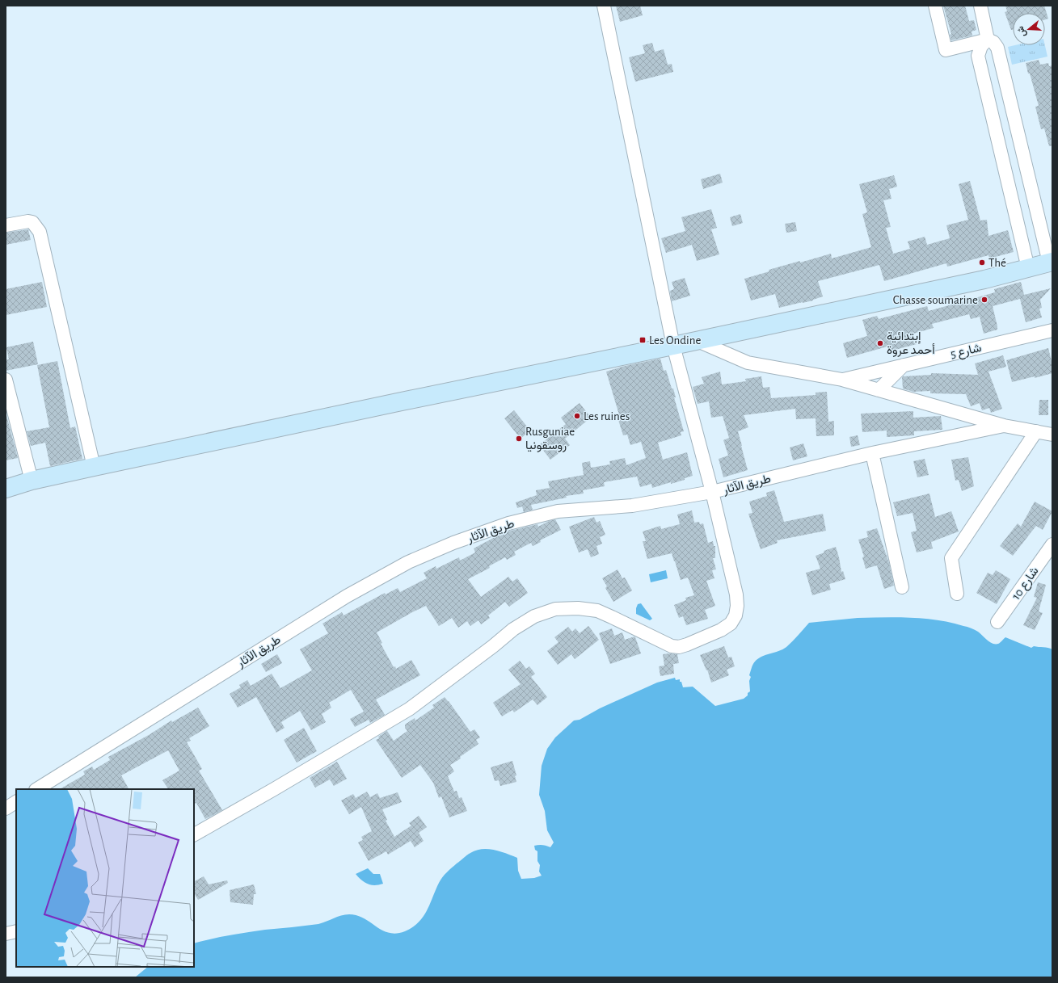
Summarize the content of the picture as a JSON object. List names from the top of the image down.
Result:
{
  "streets": {
    "street": ["شارع 5", "طريق الآثار", "شارع 10"]
  },
  "places": {
    "other": [
      "Thé",
      "Chasse soumarine",
      "إبتدائية أحمد عروة",
      "Les ruines",
      "Rusguniae روسقونيا"
    ],
    "transit": ["Les Ondine"]
  },
  "north": "left"
}
